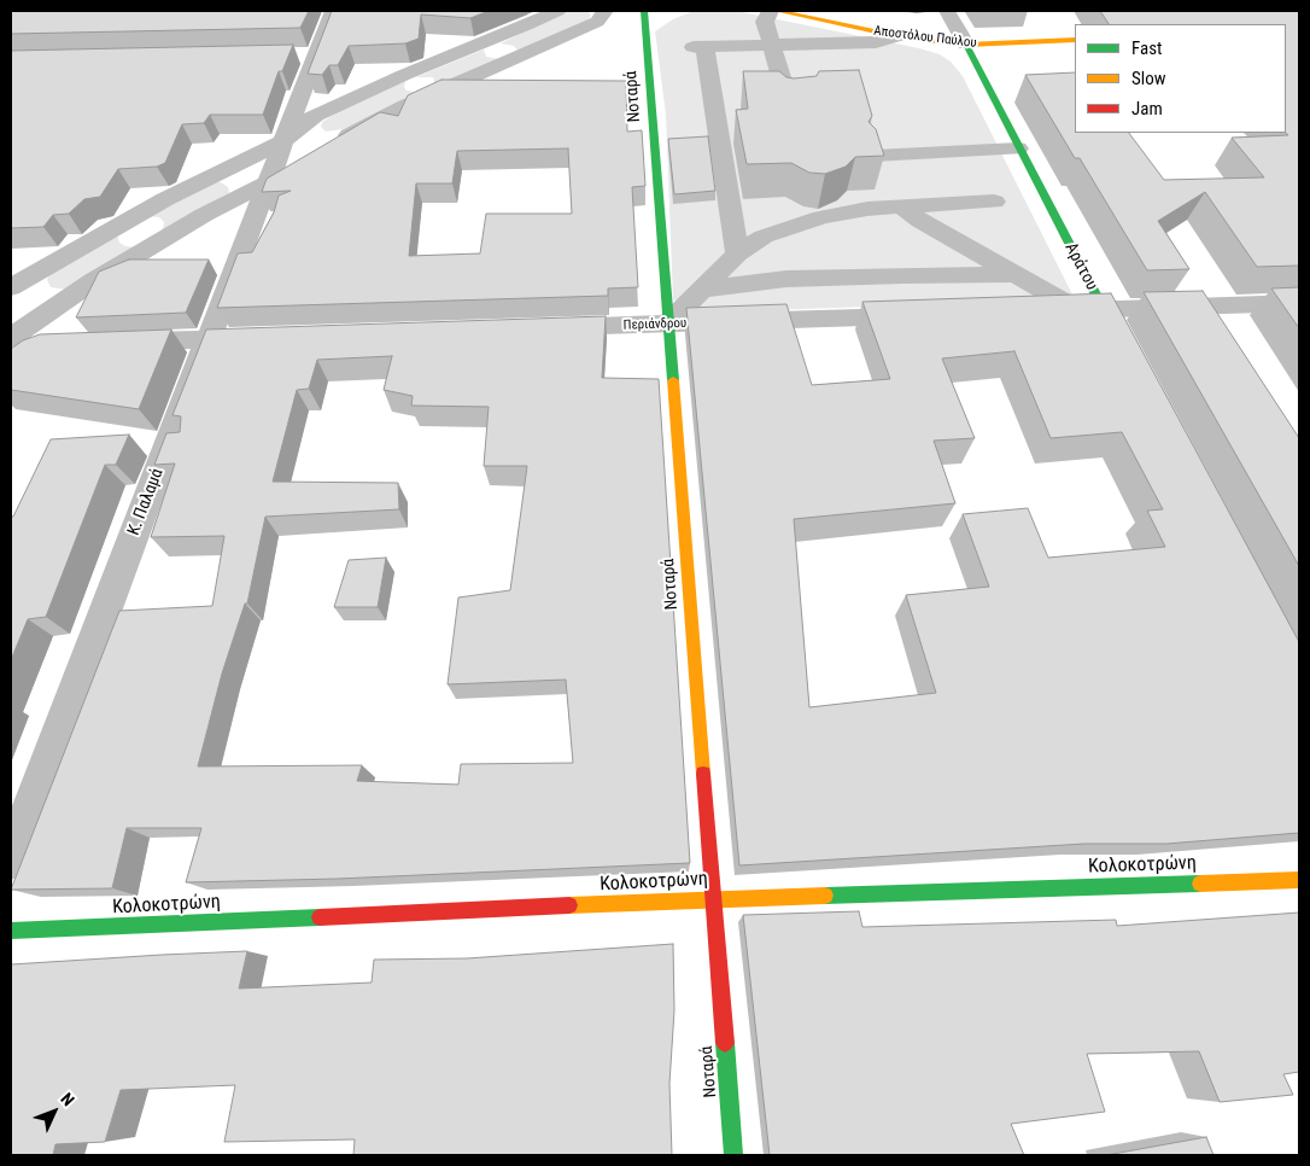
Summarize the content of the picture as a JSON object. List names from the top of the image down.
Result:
{
  "streets": {
    "street": [
      "Αποστόλου Παύλου",
      "Νοταρά",
      "Αράτου",
      "Περιάνδρου",
      "Κ. Παλαμά",
      "Κολοκοτρώνη"
    ]
  },
  "crossings": [
    ["Αποστόλου Παύλου", "Αράτου"],
    ["Νοταρά", "Περιάνδρου"],
    ["Νοταρά", "Κολοκοτρώνη"]
  ],
  "legend": ["Fast", "Slow", "Jam"],
  "north": "top right"
}
